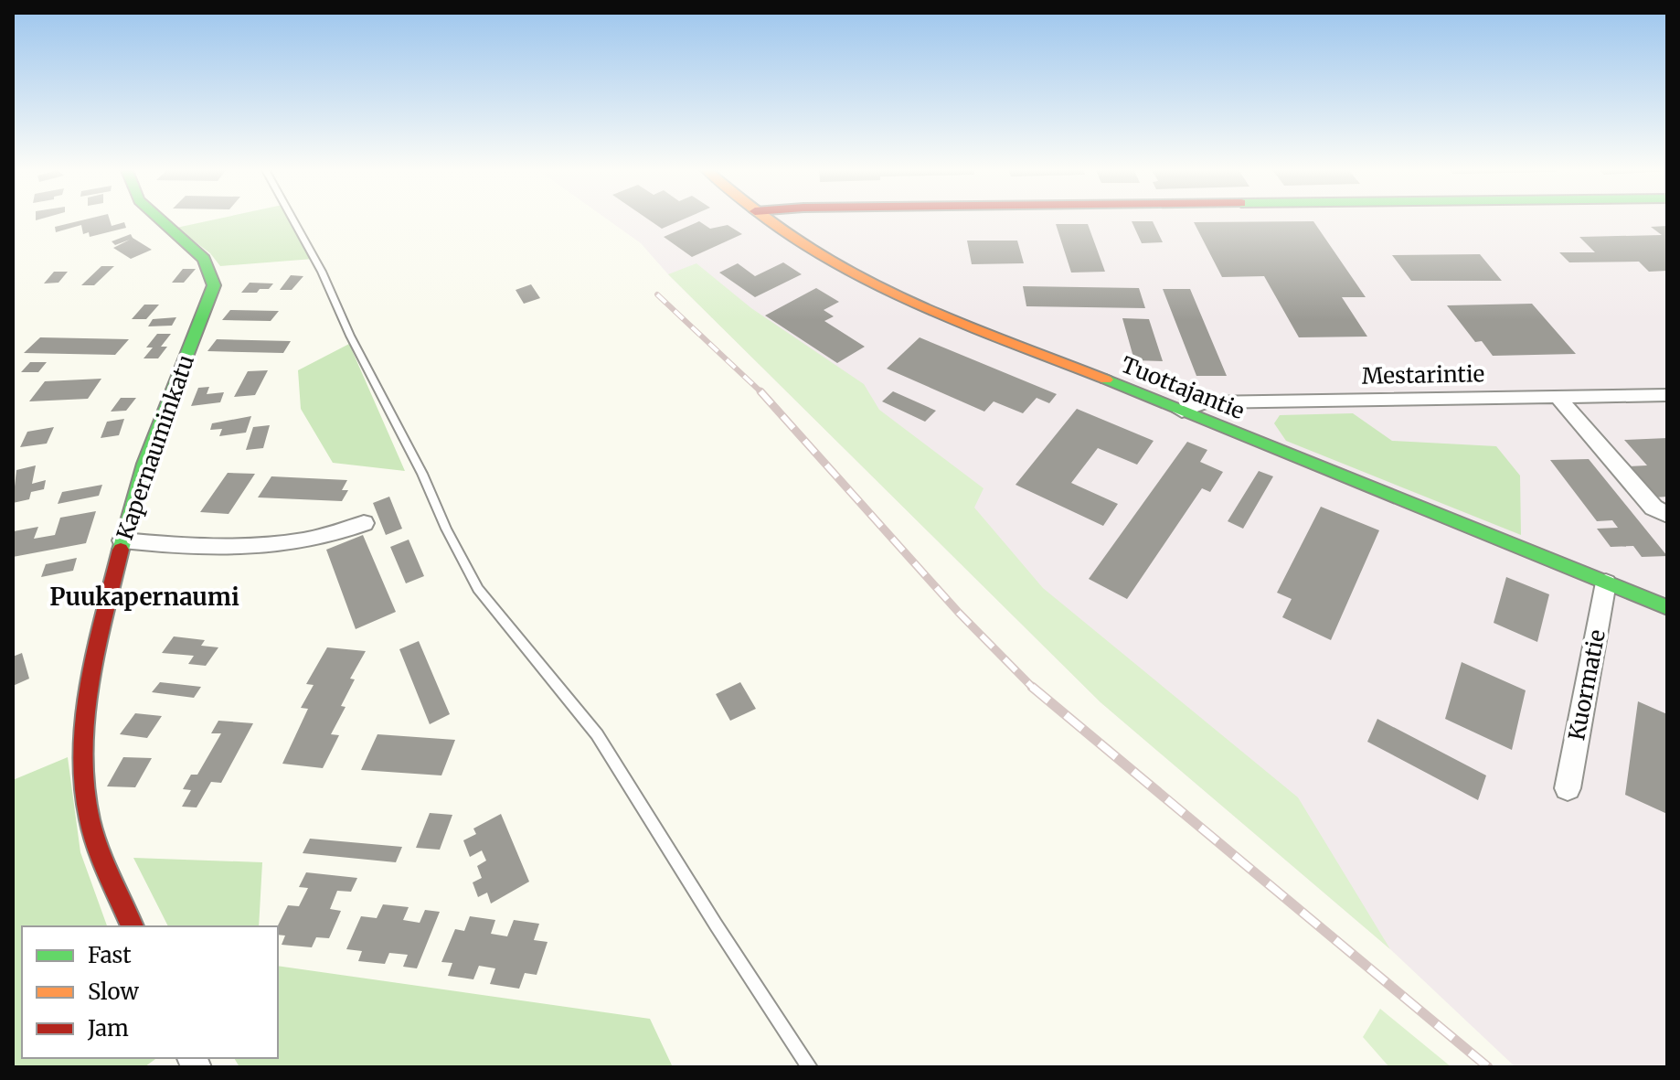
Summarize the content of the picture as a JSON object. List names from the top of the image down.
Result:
{
  "streets": {
    "street": [
      "Mestarintie",
      "Tuottajantie",
      "Kapernauminkatu",
      "Kuormatie"
    ]
  },
  "crossings": [
    ["Mestarintie", "Tuottajantie"],
    ["Tuottajantie", "Kuormatie"]
  ],
  "districts": ["Puukapernaumi"],
  "legend": ["Fast", "Slow", "Jam"]
}
